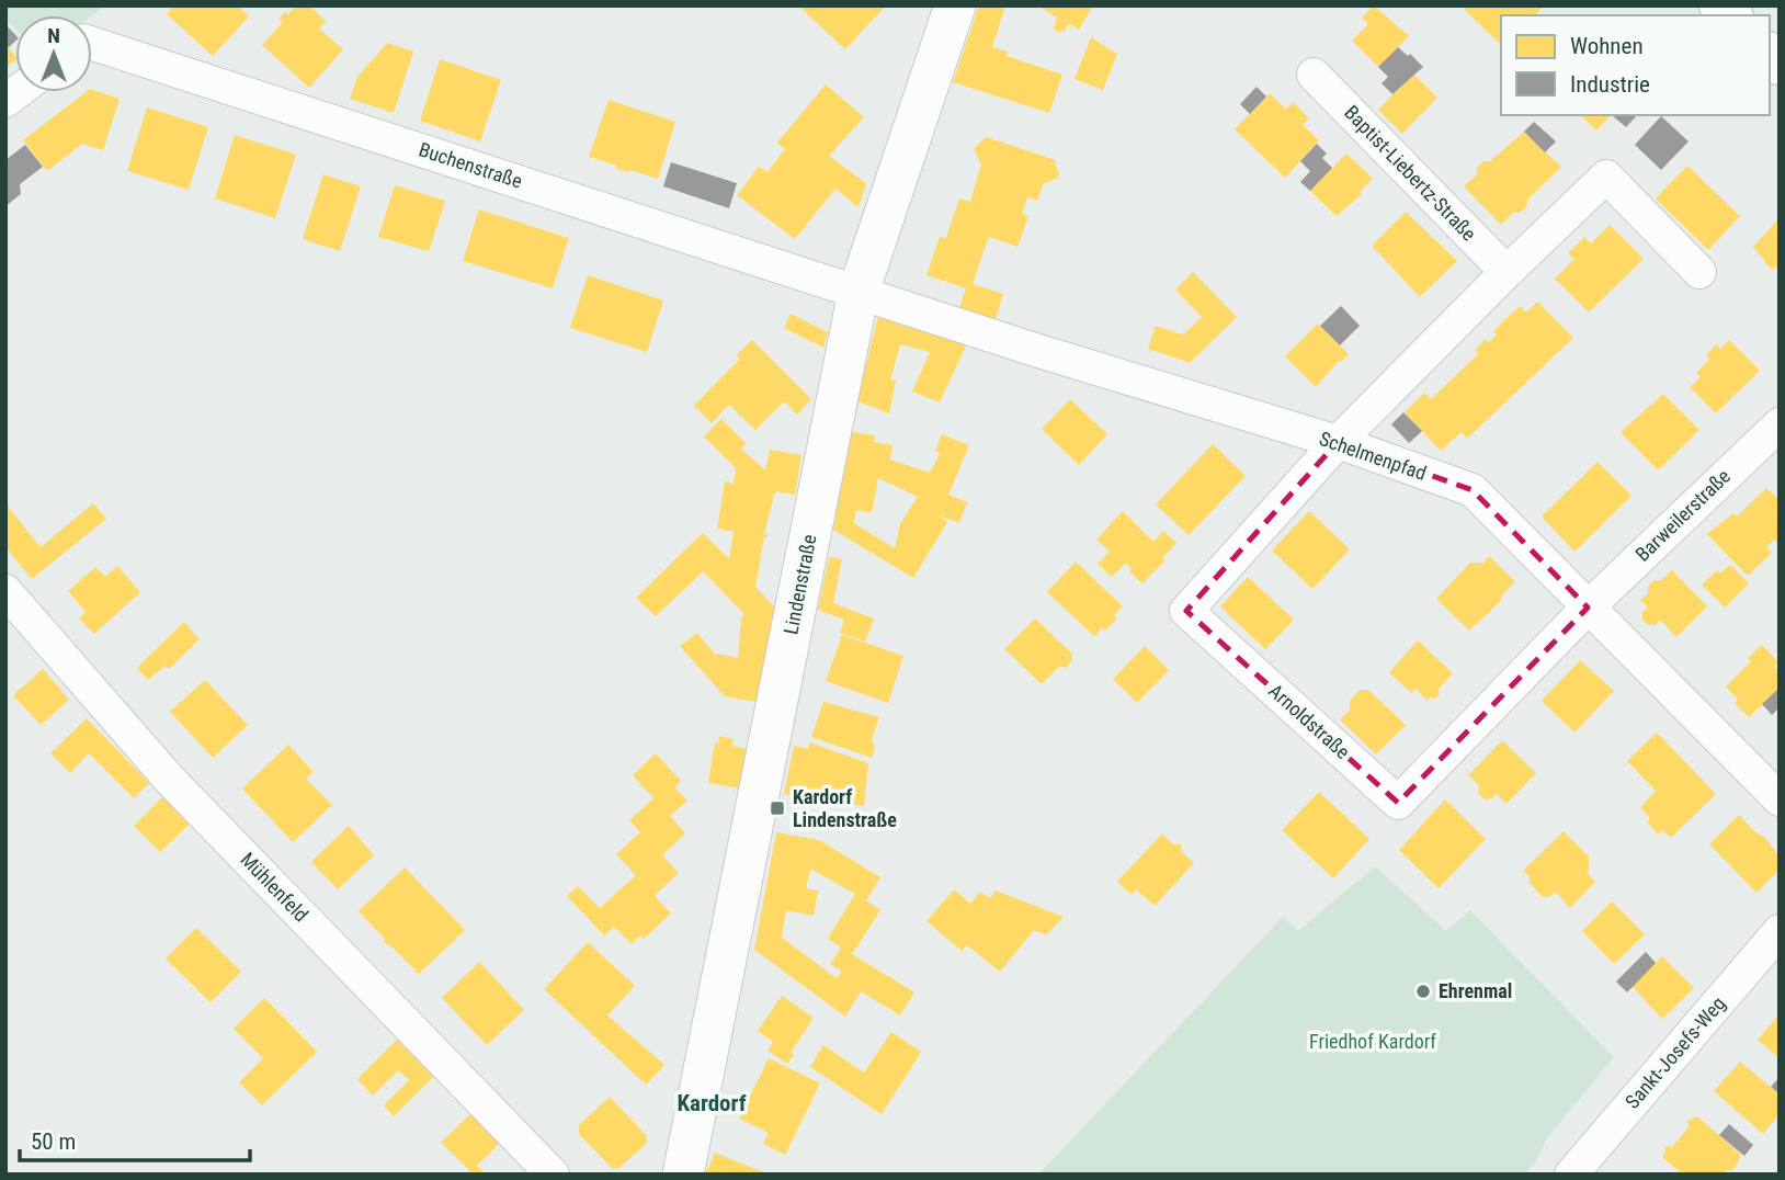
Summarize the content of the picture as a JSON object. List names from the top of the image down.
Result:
{
  "streets": {
    "street": [
      "Buchenstraße",
      "Baptist-Liebertz-Straße",
      "Schelmenpfad",
      "Barweilerstraße",
      "Lindenstraße",
      "Arnoldstraße",
      "Mühlenfeld",
      "Sankt-Josefs-Weg"
    ]
  },
  "crossings": [
    ["Buchenstraße", "Schelmenpfad"],
    ["Buchenstraße", "Lindenstraße"],
    ["Schelmenpfad", "Barweilerstraße"],
    ["Schelmenpfad", "Lindenstraße"],
    ["Schelmenpfad", "Arnoldstraße"],
    ["Barweilerstraße", "Arnoldstraße"]
  ],
  "districts": ["Kardorf"],
  "parks": ["Friedhof Kardorf"],
  "places": {
    "transit": ["Kardorf Lindenstraße"],
    "other": ["Ehrenmal"]
  },
  "legend": ["Wohnen", "Industrie"],
  "scale_bar": "50 m",
  "north": "top"
}
